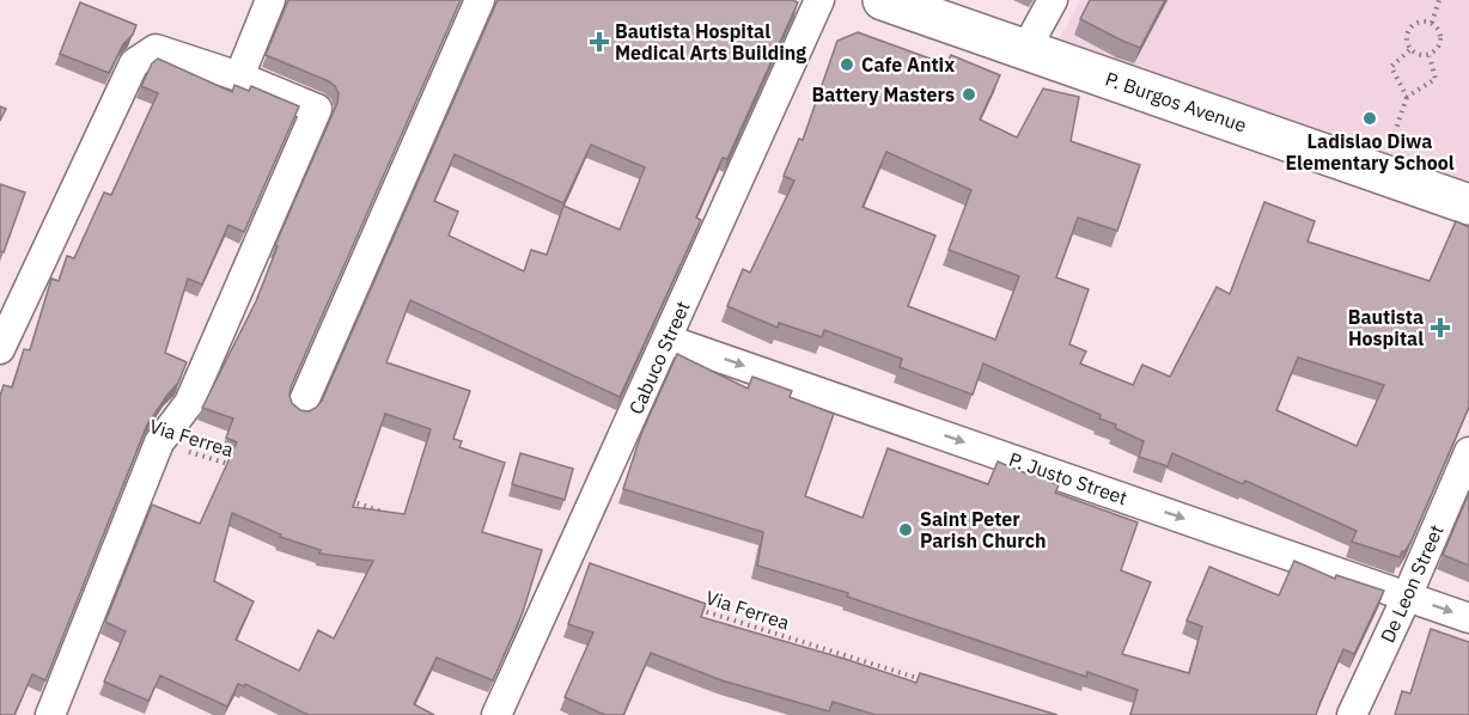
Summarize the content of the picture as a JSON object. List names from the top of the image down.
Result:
{
  "streets": {
    "main road": ["P. Burgos Avenue"],
    "street": ["Cabuco Street", "P. Justo Street", "De Leon Street"],
    "path": ["Via Ferrea"]
  },
  "crossings": [
    ["Cabuco Street", "P. Justo Street"],
    ["P. Justo Street", "De Leon Street"]
  ],
  "one_way": ["P. Justo Street"],
  "places": {
    "health": ["Bautista Hospital Medical Arts Building", "Bautista Hospital"],
    "other": [
      "Cafe Antix",
      "Battery Masters",
      "Ladislao Diwa Elementary School",
      "Saint Peter Parish Church"
    ]
  }
}
